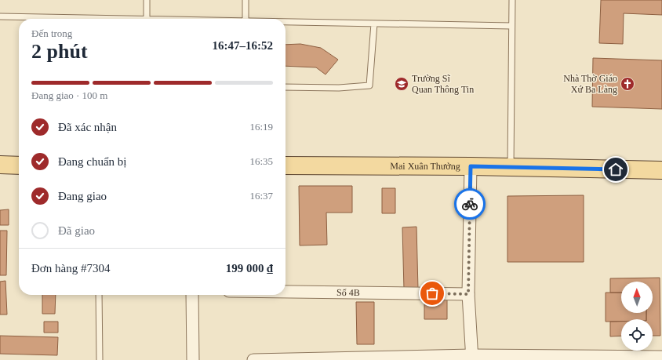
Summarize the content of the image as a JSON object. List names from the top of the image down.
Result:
{
  "streets": {
    "main road": ["Mai Xuân Thưởng"],
    "street": ["Số 4B"]
  },
  "places": {
    "school or university": ["Trường Sĩ Quan Thông Tin"],
    "church": ["Nhà Thờ Giáo Xứ Ba Làng"]
  },
  "north": "top",
  "page": {
    "heading": ["2 phút", "Đến trong", "16:47–16:52"],
    "panel": ["Đơn hàng #7304", "199 000 ₫"],
    "bar": "Đang giao · 100 m",
    "list": [
      ["Đã xác nhận", "16:19"],
      ["Đang chuẩn bị", "16:35"],
      ["Đang giao", "16:37"],
      "Đã giao"
    ]
  }
}
